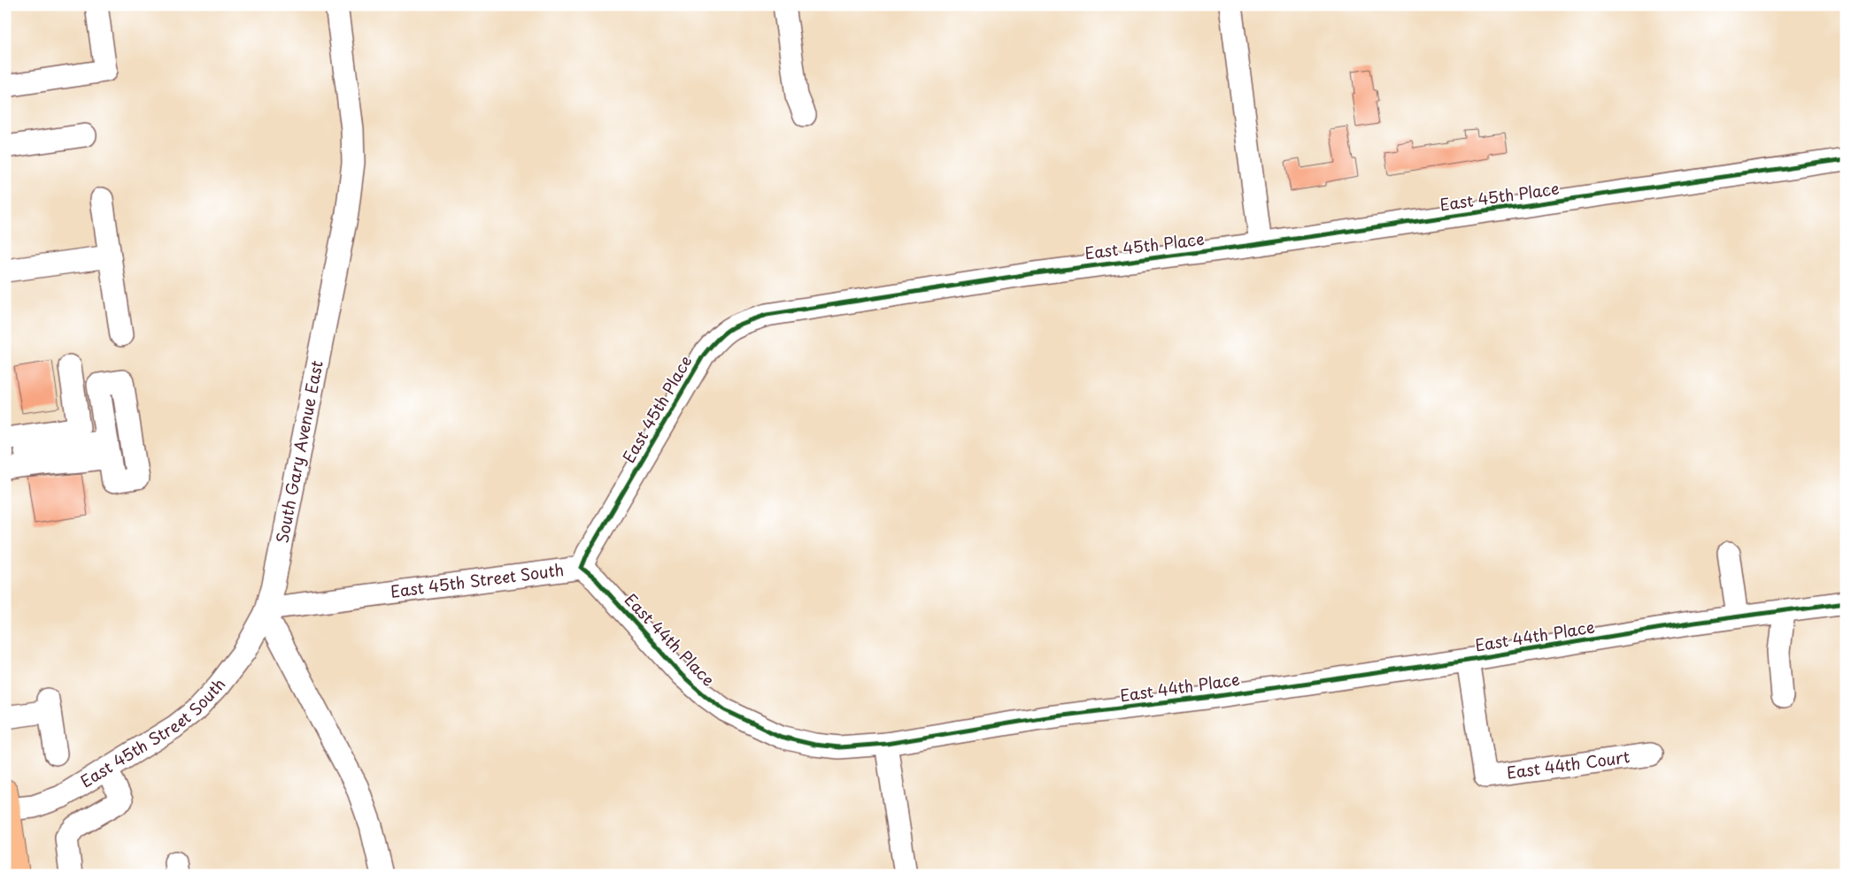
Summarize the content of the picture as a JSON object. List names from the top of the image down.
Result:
{
  "streets": {
    "street": [
      "East 45th Place",
      "South Gary Avenue East",
      "East 45th Street South",
      "East 44th Place",
      "East 44th Court"
    ]
  },
  "crossings": [
    ["East 45th Place", "East 45th Street South"],
    ["East 45th Place", "East 44th Place"],
    ["South Gary Avenue East", "East 45th Street South"],
    ["East 45th Street South", "East 44th Place"],
    ["East 44th Place", "East 44th Court"]
  ]
}
